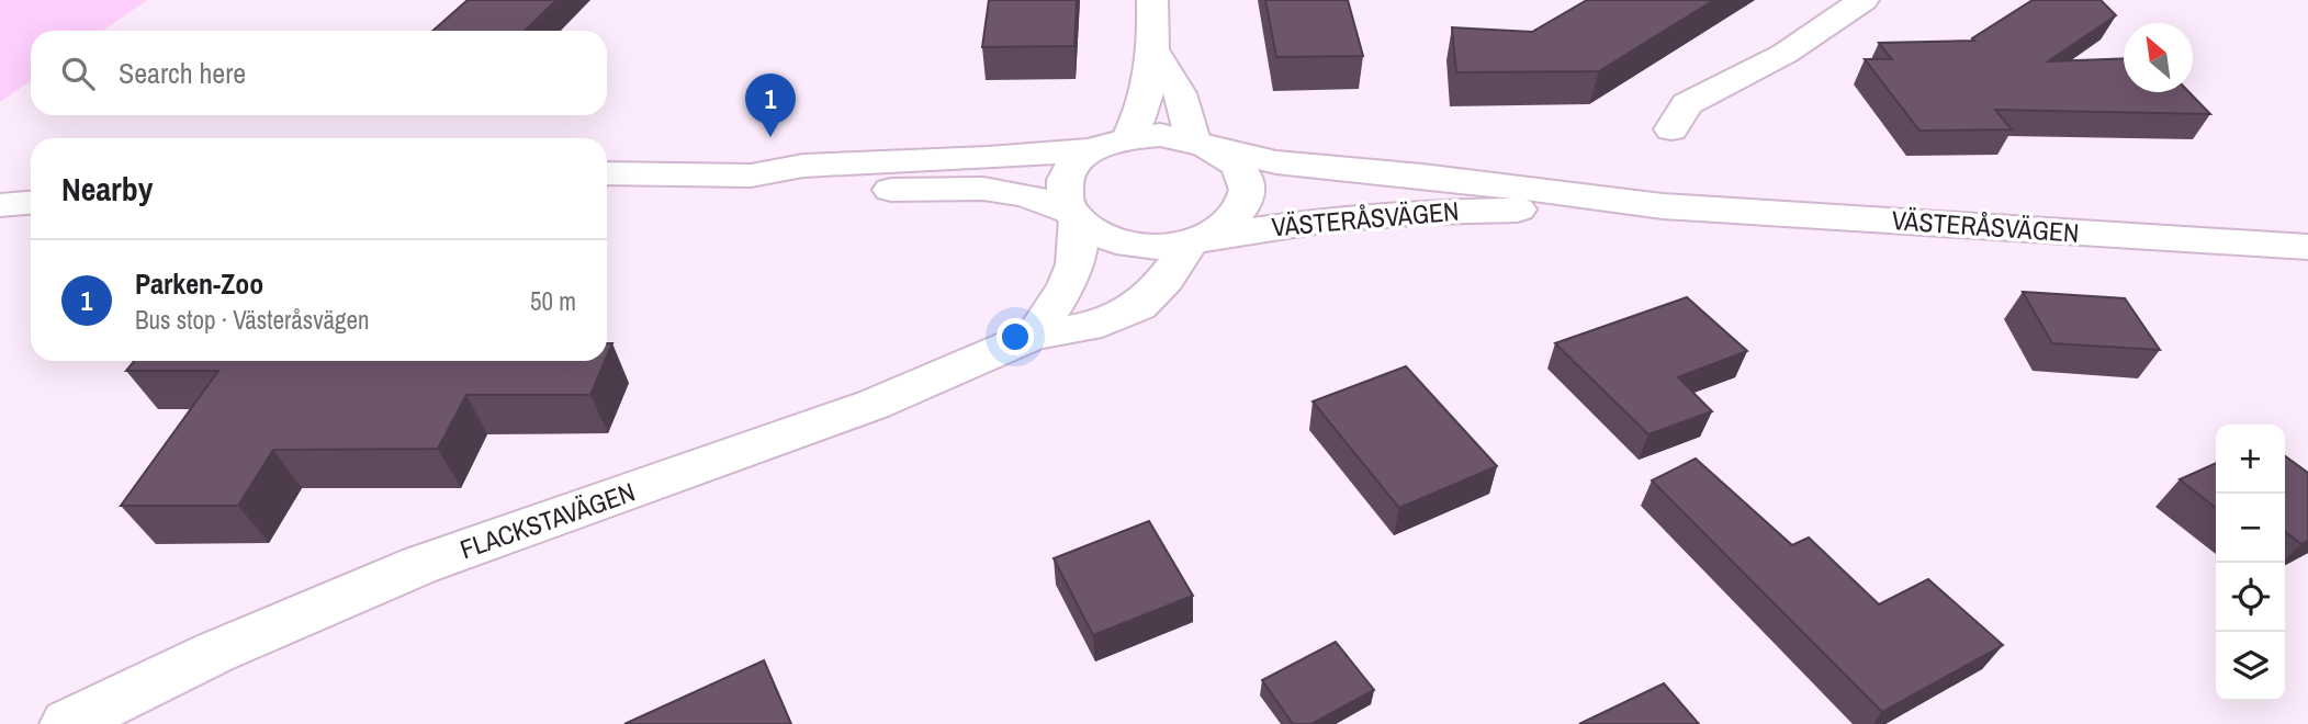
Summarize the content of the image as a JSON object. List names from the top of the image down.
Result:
{
  "streets": {
    "street": ["VÄSTERÅSVÄGEN", "FLACKSTAVÄGEN"]
  },
  "crossings": [
    ["VÄSTERÅSVÄGEN", "FLACKSTAVÄGEN"]
  ],
  "north": "top left",
  "page": {
    "search": "Search here",
    "pins": "1",
    "heading": "Nearby",
    "list": [
      {
        "mark": "1",
        "name": "Parken-Zoo",
        "note": "Bus stop · Västeråsvägen",
        "value": "50 m"
      }
    ],
    "map_buttons": ["+", "−"]
  }
}
